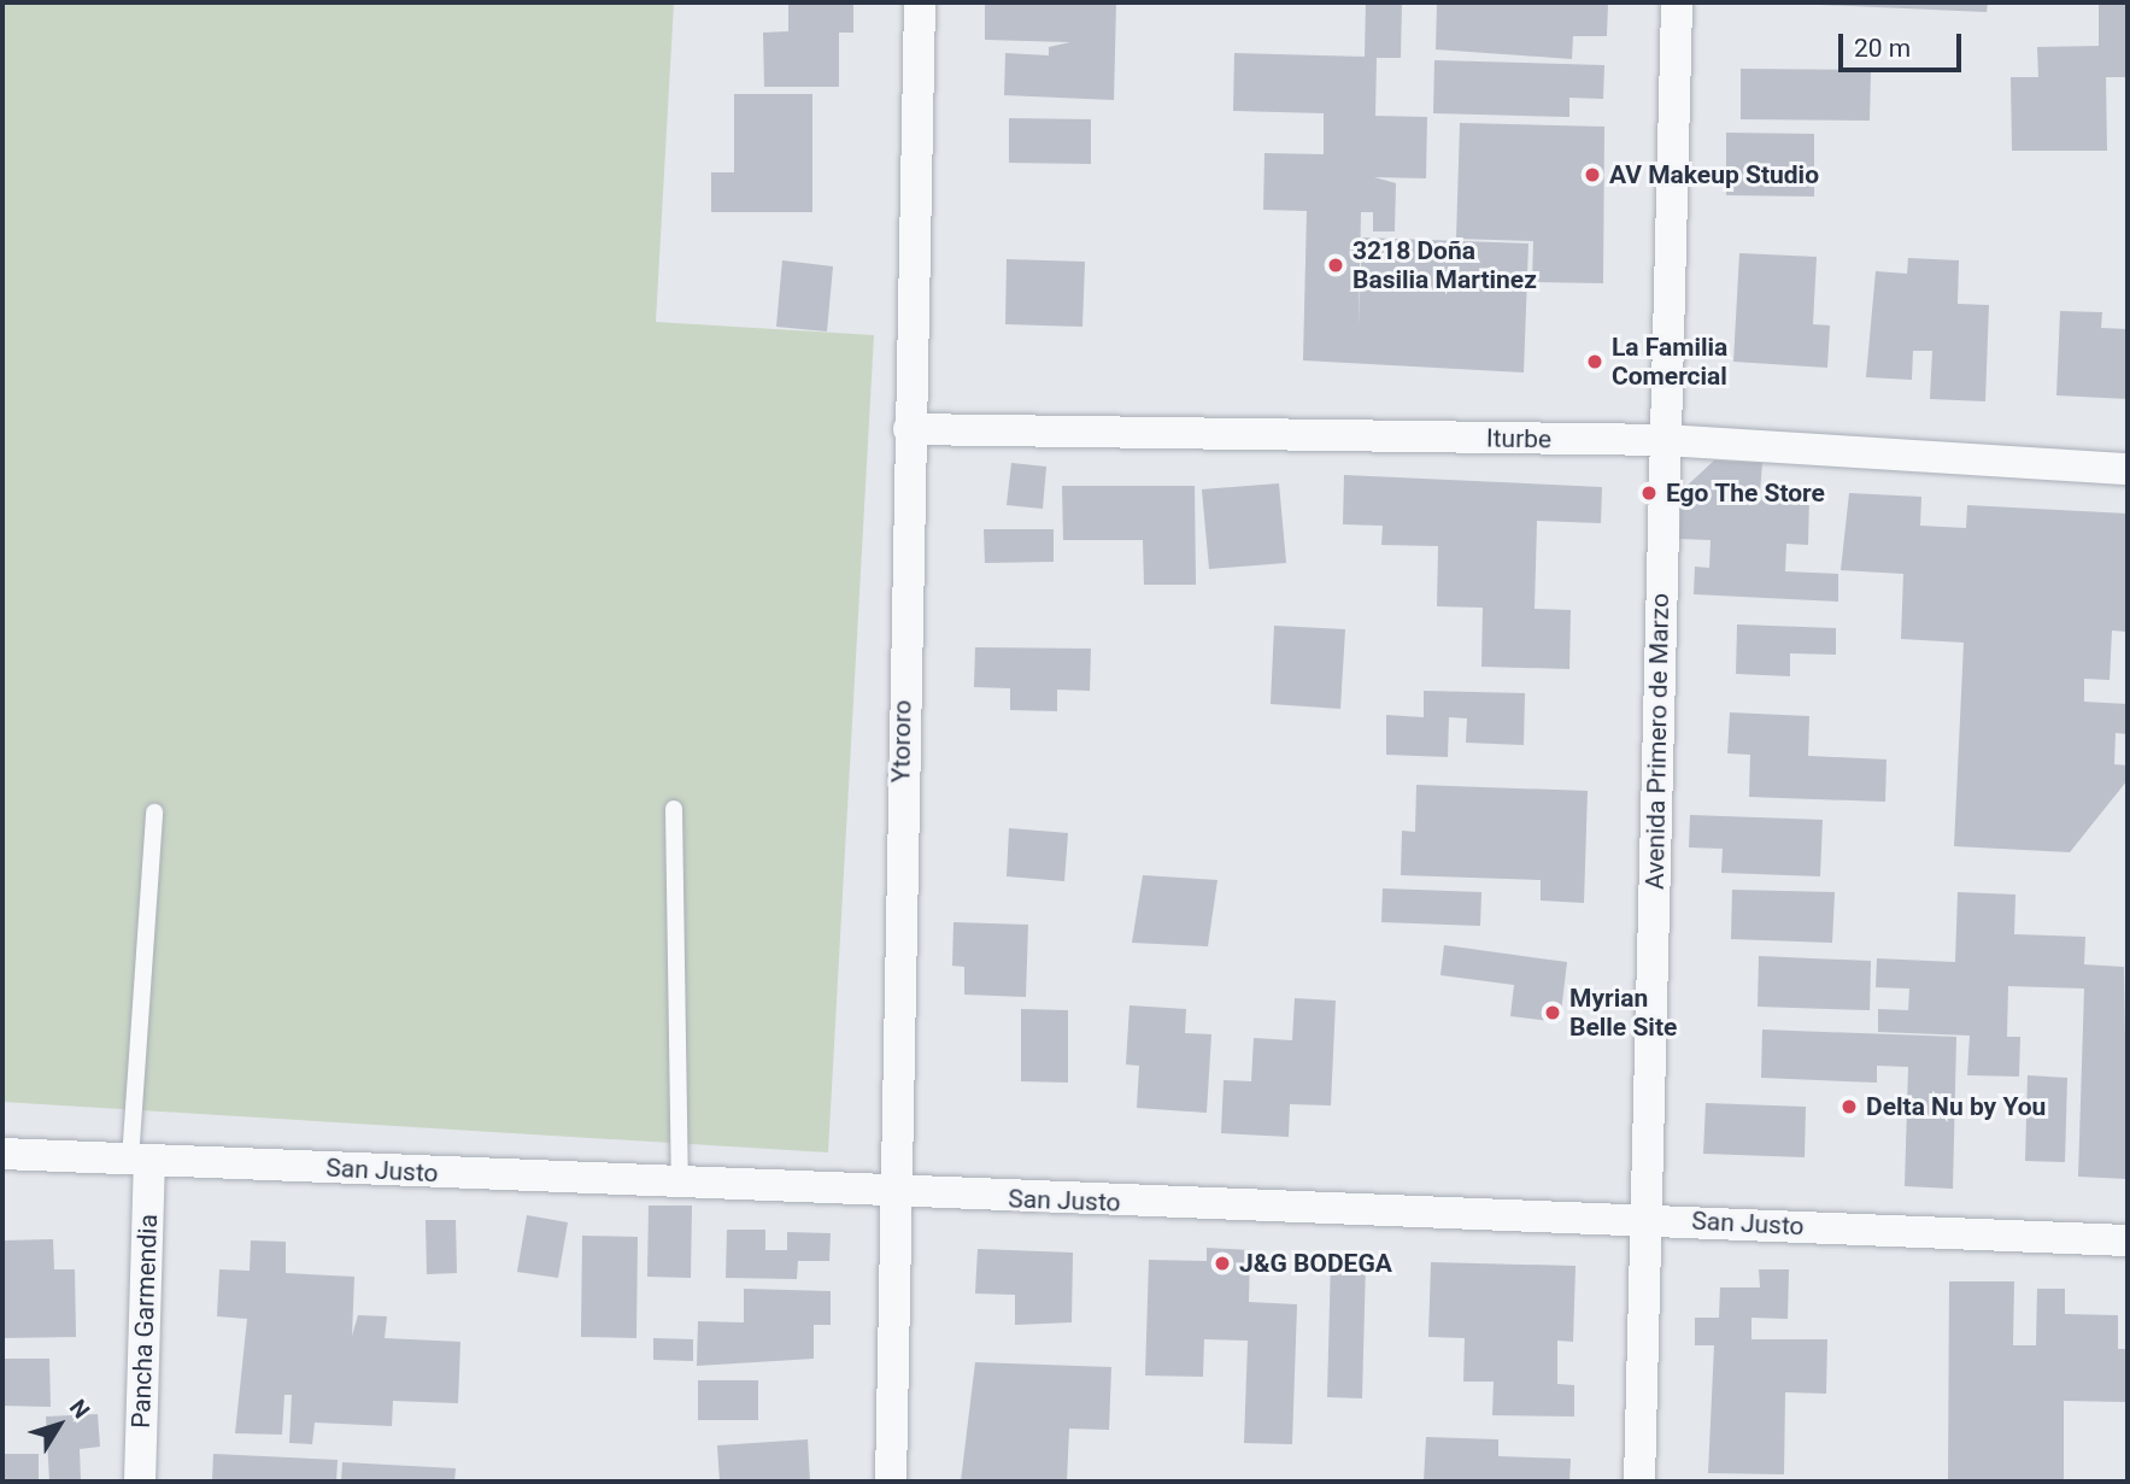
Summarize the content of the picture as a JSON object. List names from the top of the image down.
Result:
{
  "streets": {
    "street": [
      "Iturbe",
      "Ytororo",
      "Avenida Primero de Marzo",
      "San Justo",
      "Pancha Garmendia"
    ]
  },
  "crossings": [
    ["Iturbe", "Ytororo"],
    ["Iturbe", "Avenida Primero de Marzo"],
    ["Ytororo", "San Justo"],
    ["Avenida Primero de Marzo", "San Justo"],
    ["San Justo", "Pancha Garmendia"]
  ],
  "places": [
    "AV Makeup Studio",
    "3218 Doña Basilia Martinez",
    "La Familia Comercial",
    "Ego The Store",
    "Myrian Belle Site",
    "Delta Nu by You",
    "J&G BODEGA"
  ],
  "scale_bar": "20 m",
  "north": "top right"
}
